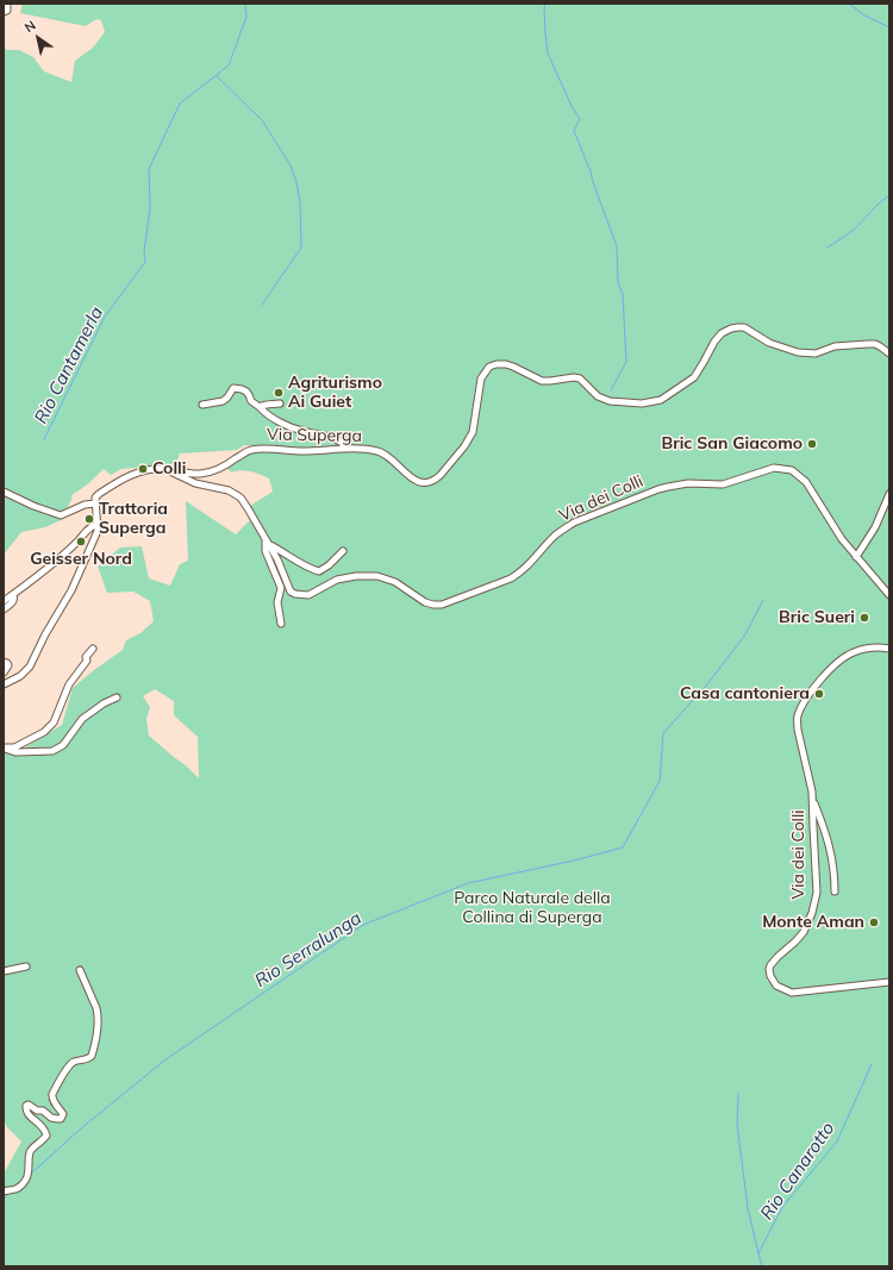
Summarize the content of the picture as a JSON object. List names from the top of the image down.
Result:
{
  "streets": {
    "street": ["Via Superga", "Via dei Colli"]
  },
  "crossings": [
    ["Via Superga", "Via dei Colli"]
  ],
  "water": ["Rio Cantamerla", "Rio Serralunga", "Rio Canarotto"],
  "parks": ["Parco Naturale della Collina di Superga"],
  "places": [
    "Agriturismo Ai Guiet",
    "Bric San Giacomo",
    "Colli",
    "Trattoria Superga",
    "Geisser Nord",
    "Bric Sueri",
    "Casa cantoniera",
    "Monte Aman"
  ],
  "north": "top left"
}
